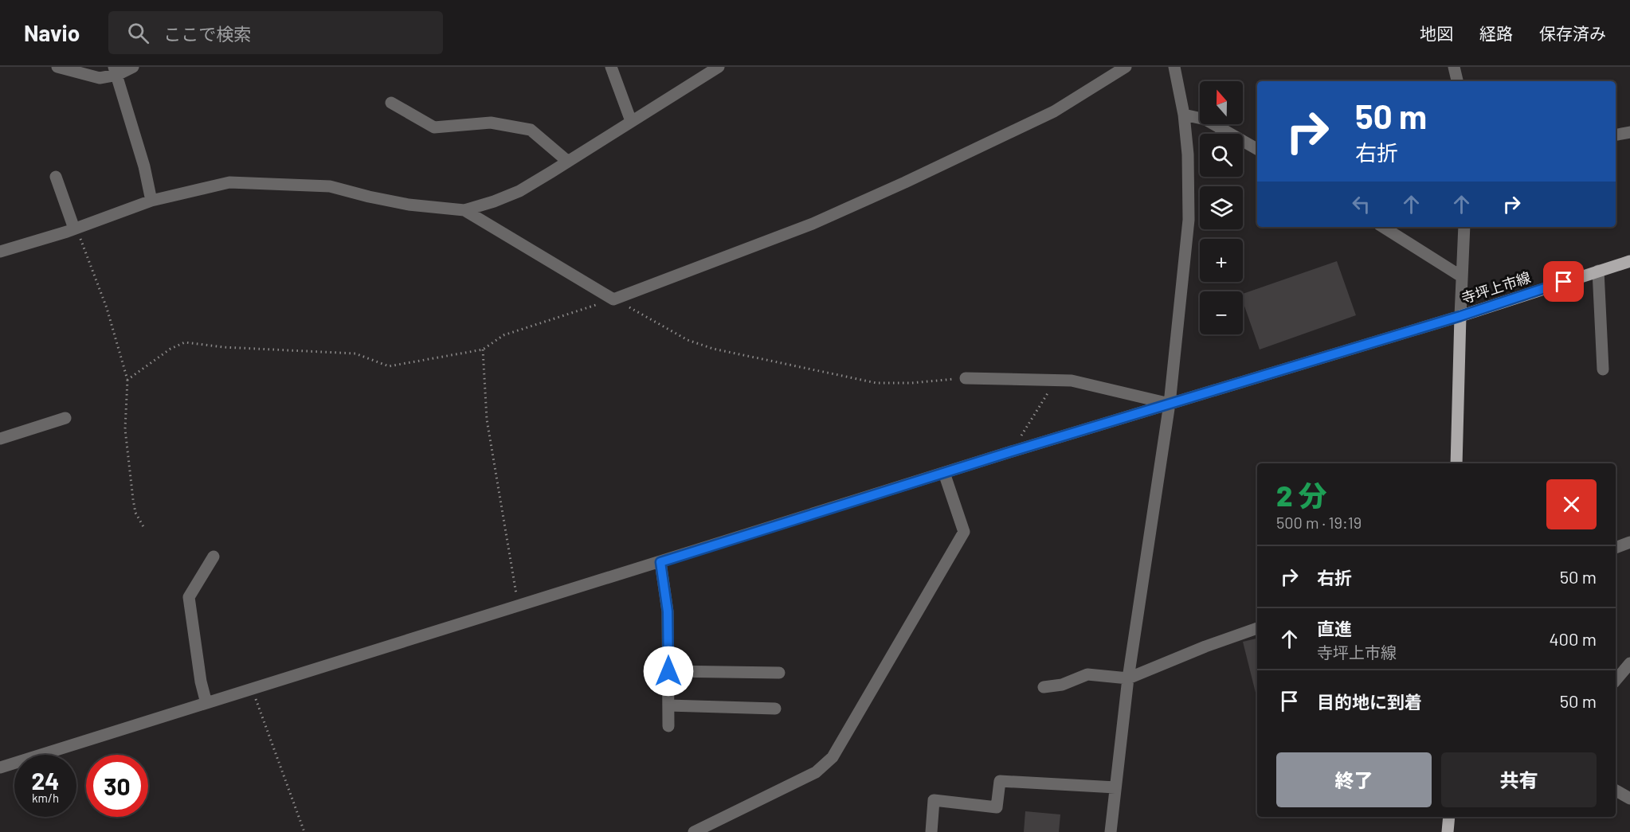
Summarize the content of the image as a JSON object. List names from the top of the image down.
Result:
{
  "streets": {
    "main road": ["寺坪上市線"]
  },
  "north": "top",
  "page": {
    "header": "Navio",
    "search": "ここで検索",
    "nav": ["地図", "経路", "保存済み"],
    "map_buttons": ["+", "−"],
    "turn": ["50 m", "右折"],
    "heading": ["2 分", "500 m · 19:19"],
    "list": [
      {
        "name": "右折",
        "value": "50 m"
      },
      {
        "name": "直進",
        "note": "寺坪上市線",
        "value": "400 m"
      },
      {
        "name": "目的地に到着",
        "value": "50 m"
      }
    ],
    "buttons": ["終了", "共有"],
    "speed": "24 km/h",
    "limit": "30"
  }
}
